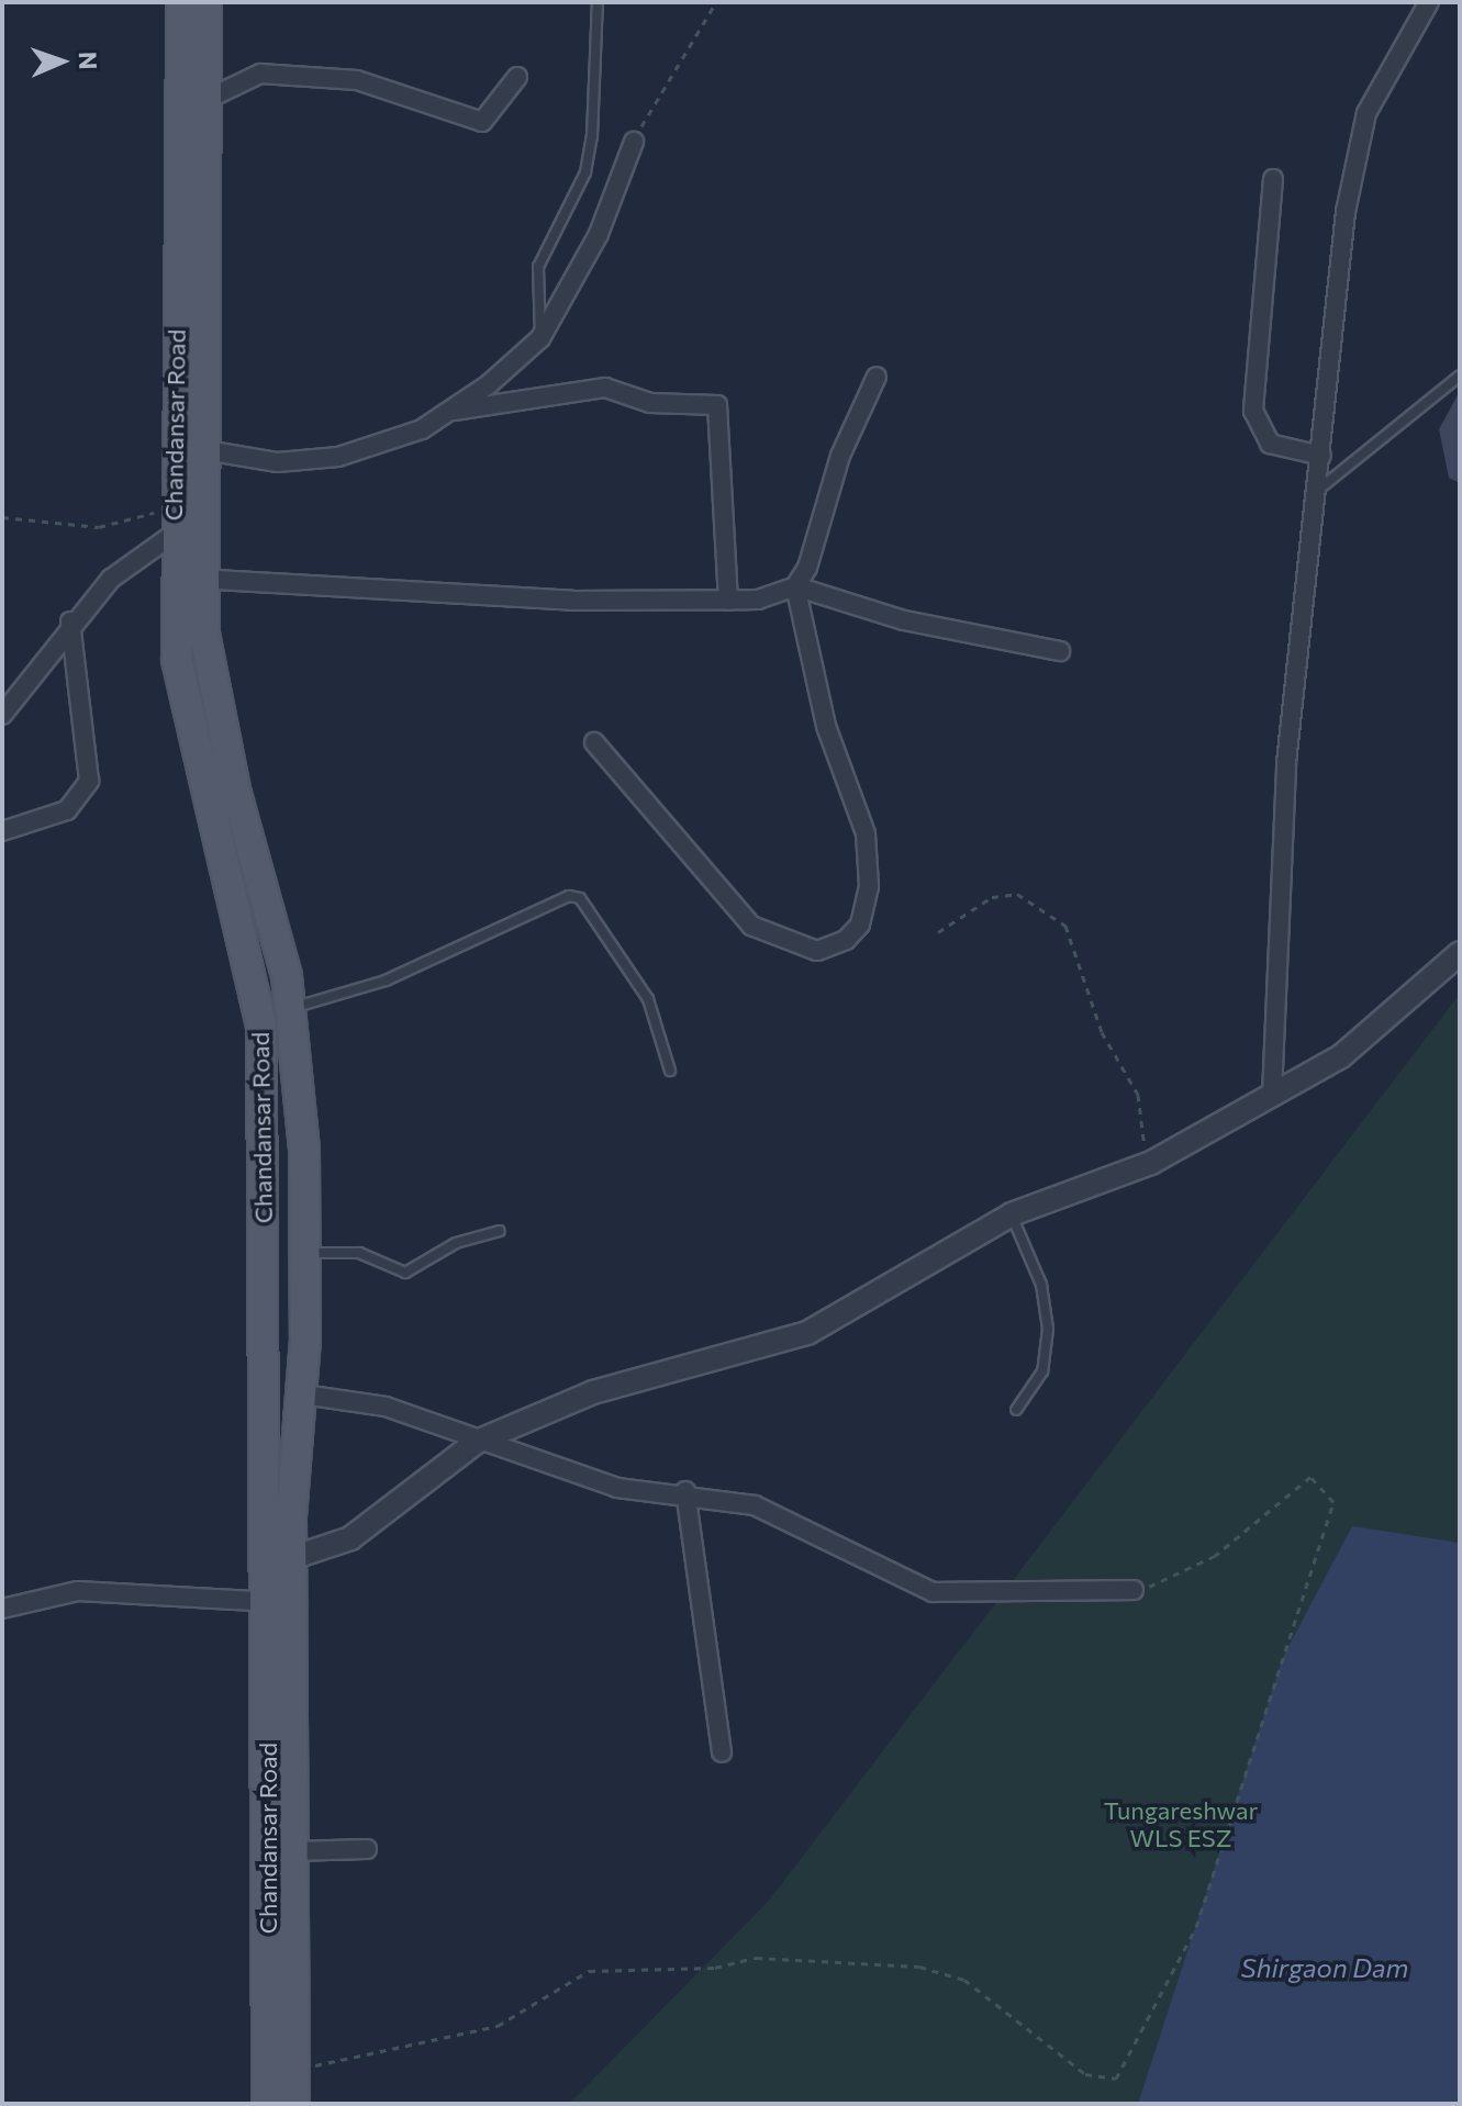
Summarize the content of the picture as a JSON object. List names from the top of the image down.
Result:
{
  "streets": {
    "main road": ["Chandansar Road"]
  },
  "water": ["Shirgaon Dam"],
  "parks": ["Tungareshwar WLS ESZ"],
  "north": "right"
}
